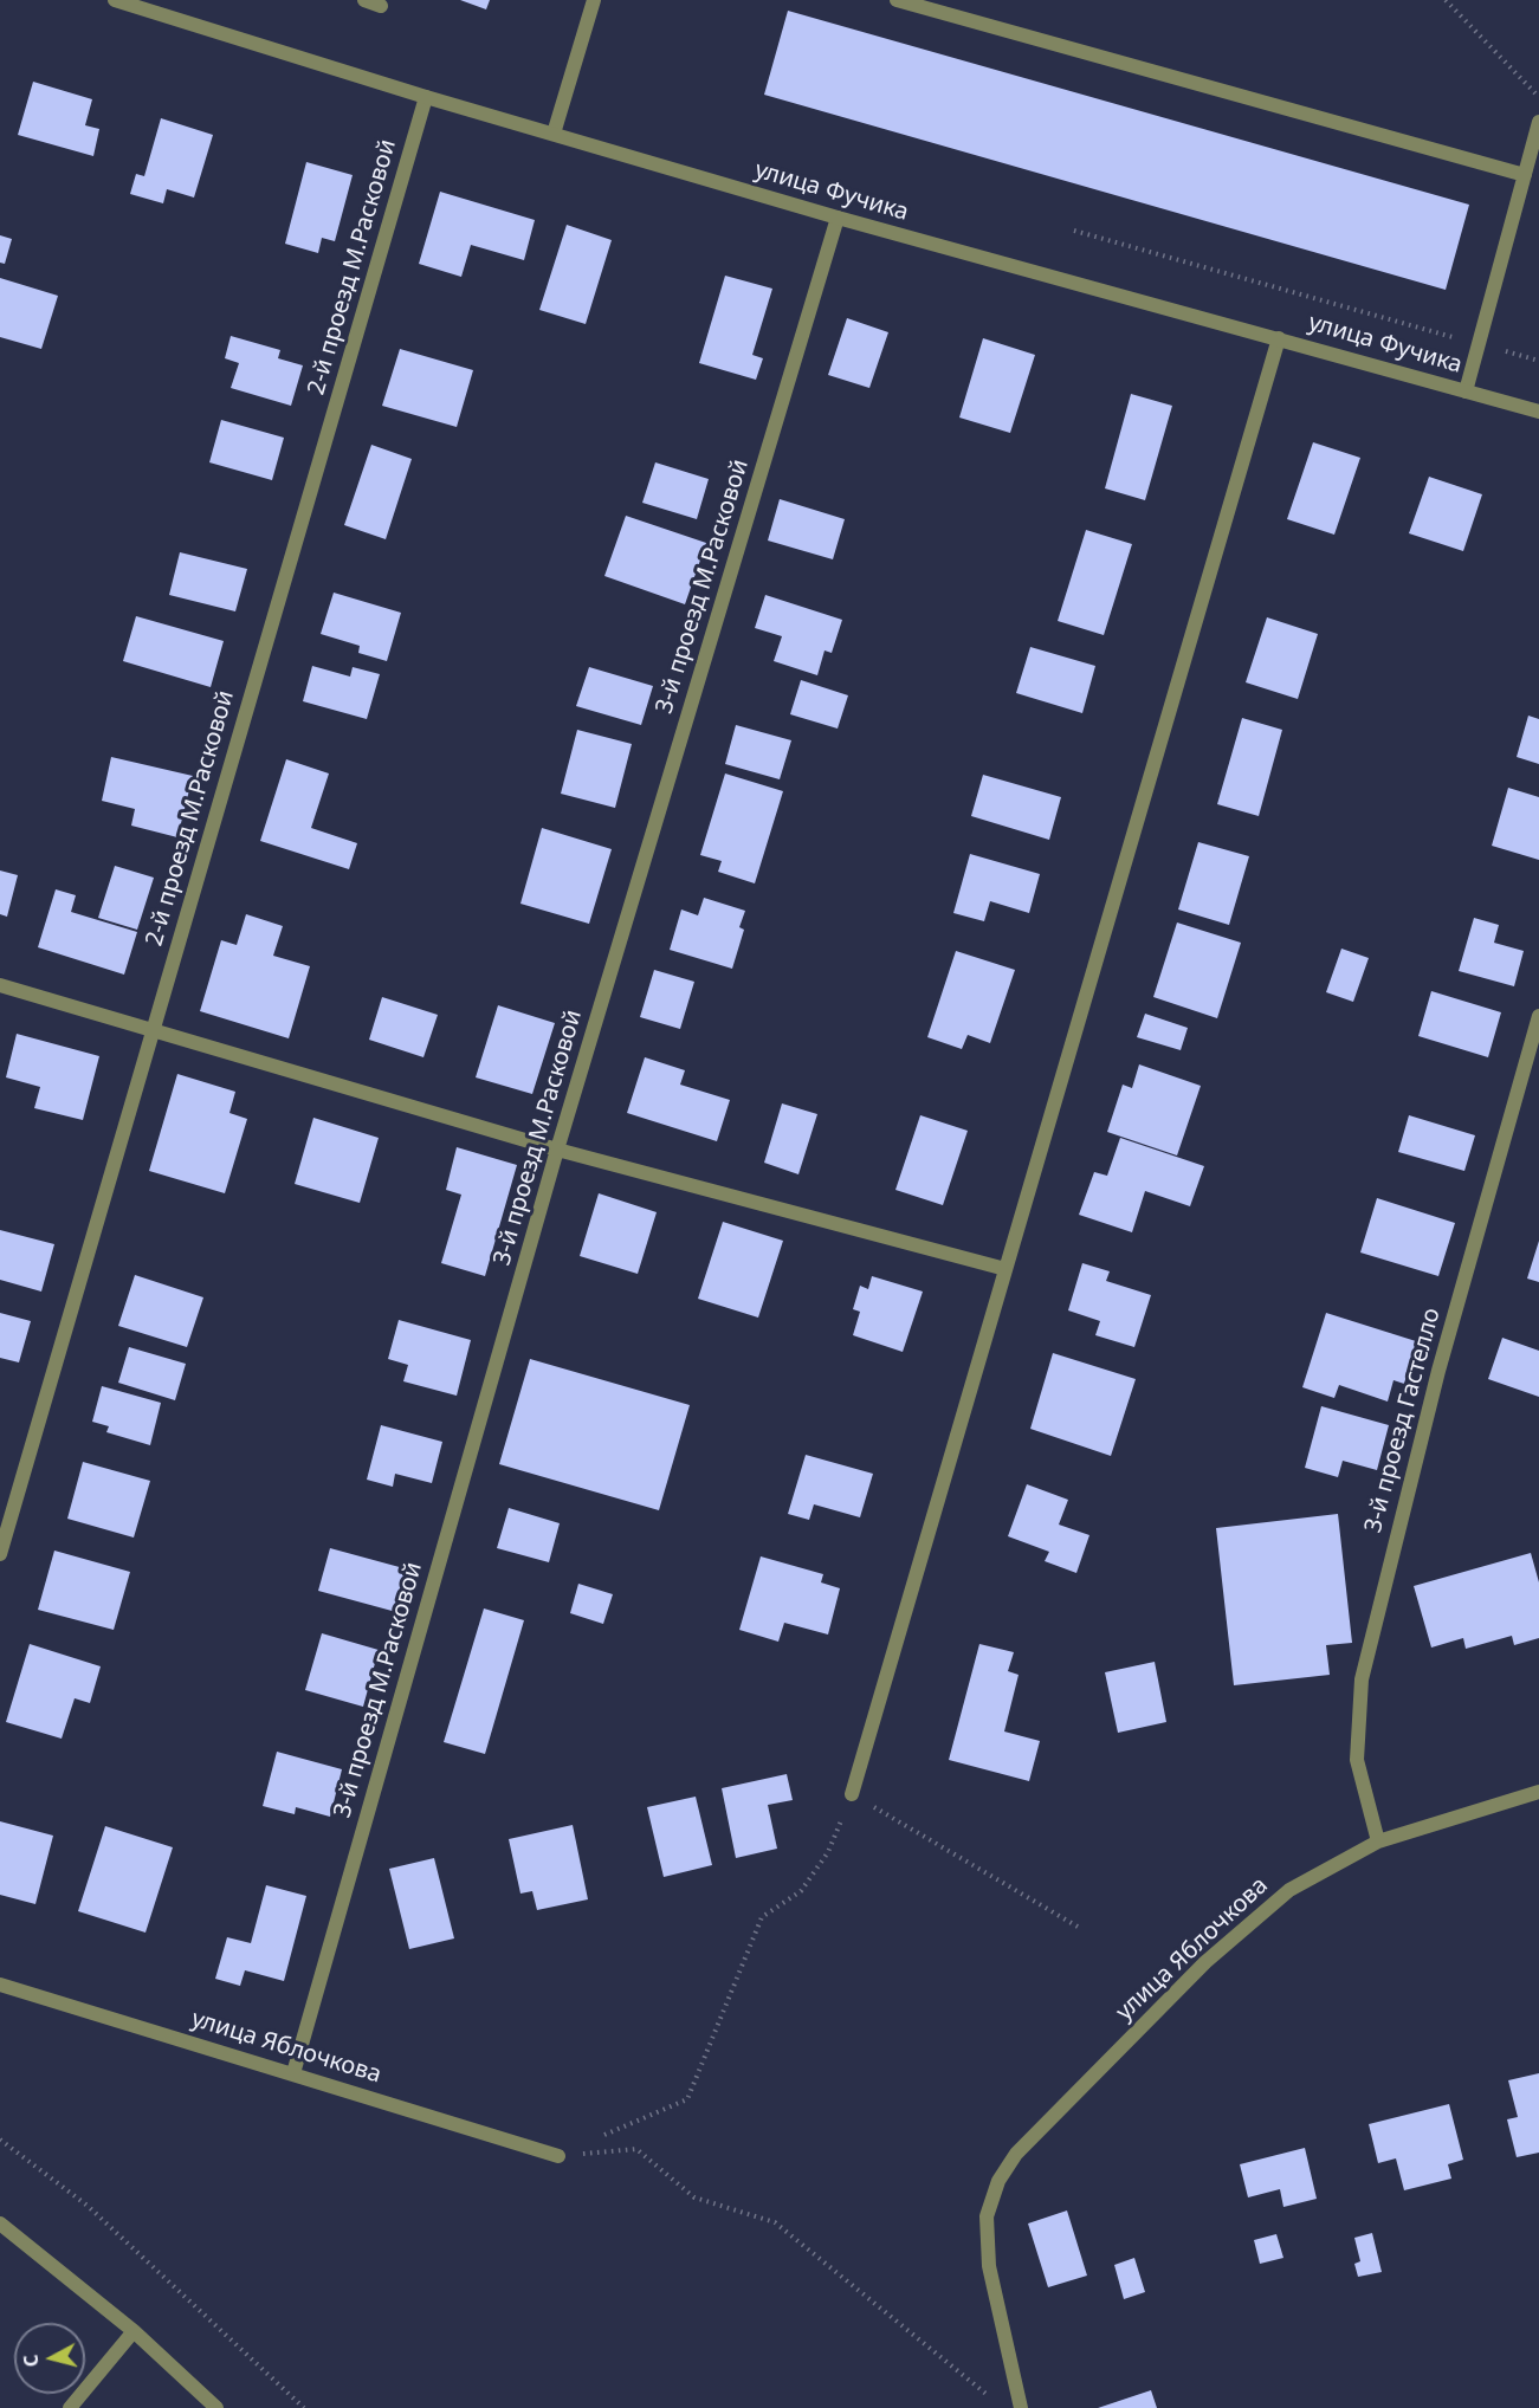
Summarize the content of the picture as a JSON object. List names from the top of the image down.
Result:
{
  "streets": {
    "street": [
      "улица Фучика",
      "2-й проезд М.Расковой",
      "3-й проезд М.Расковой",
      "3-й проезд Гастелло",
      "улица Яблочкова"
    ]
  },
  "crossings": [
    ["улица Фучика", "2-й проезд М.Расковой"],
    ["улица Фучика", "3-й проезд М.Расковой"],
    ["3-й проезд М.Расковой", "улица Яблочкова"],
    ["3-й проезд Гастелло", "улица Яблочкова"]
  ],
  "north": "left"
}
